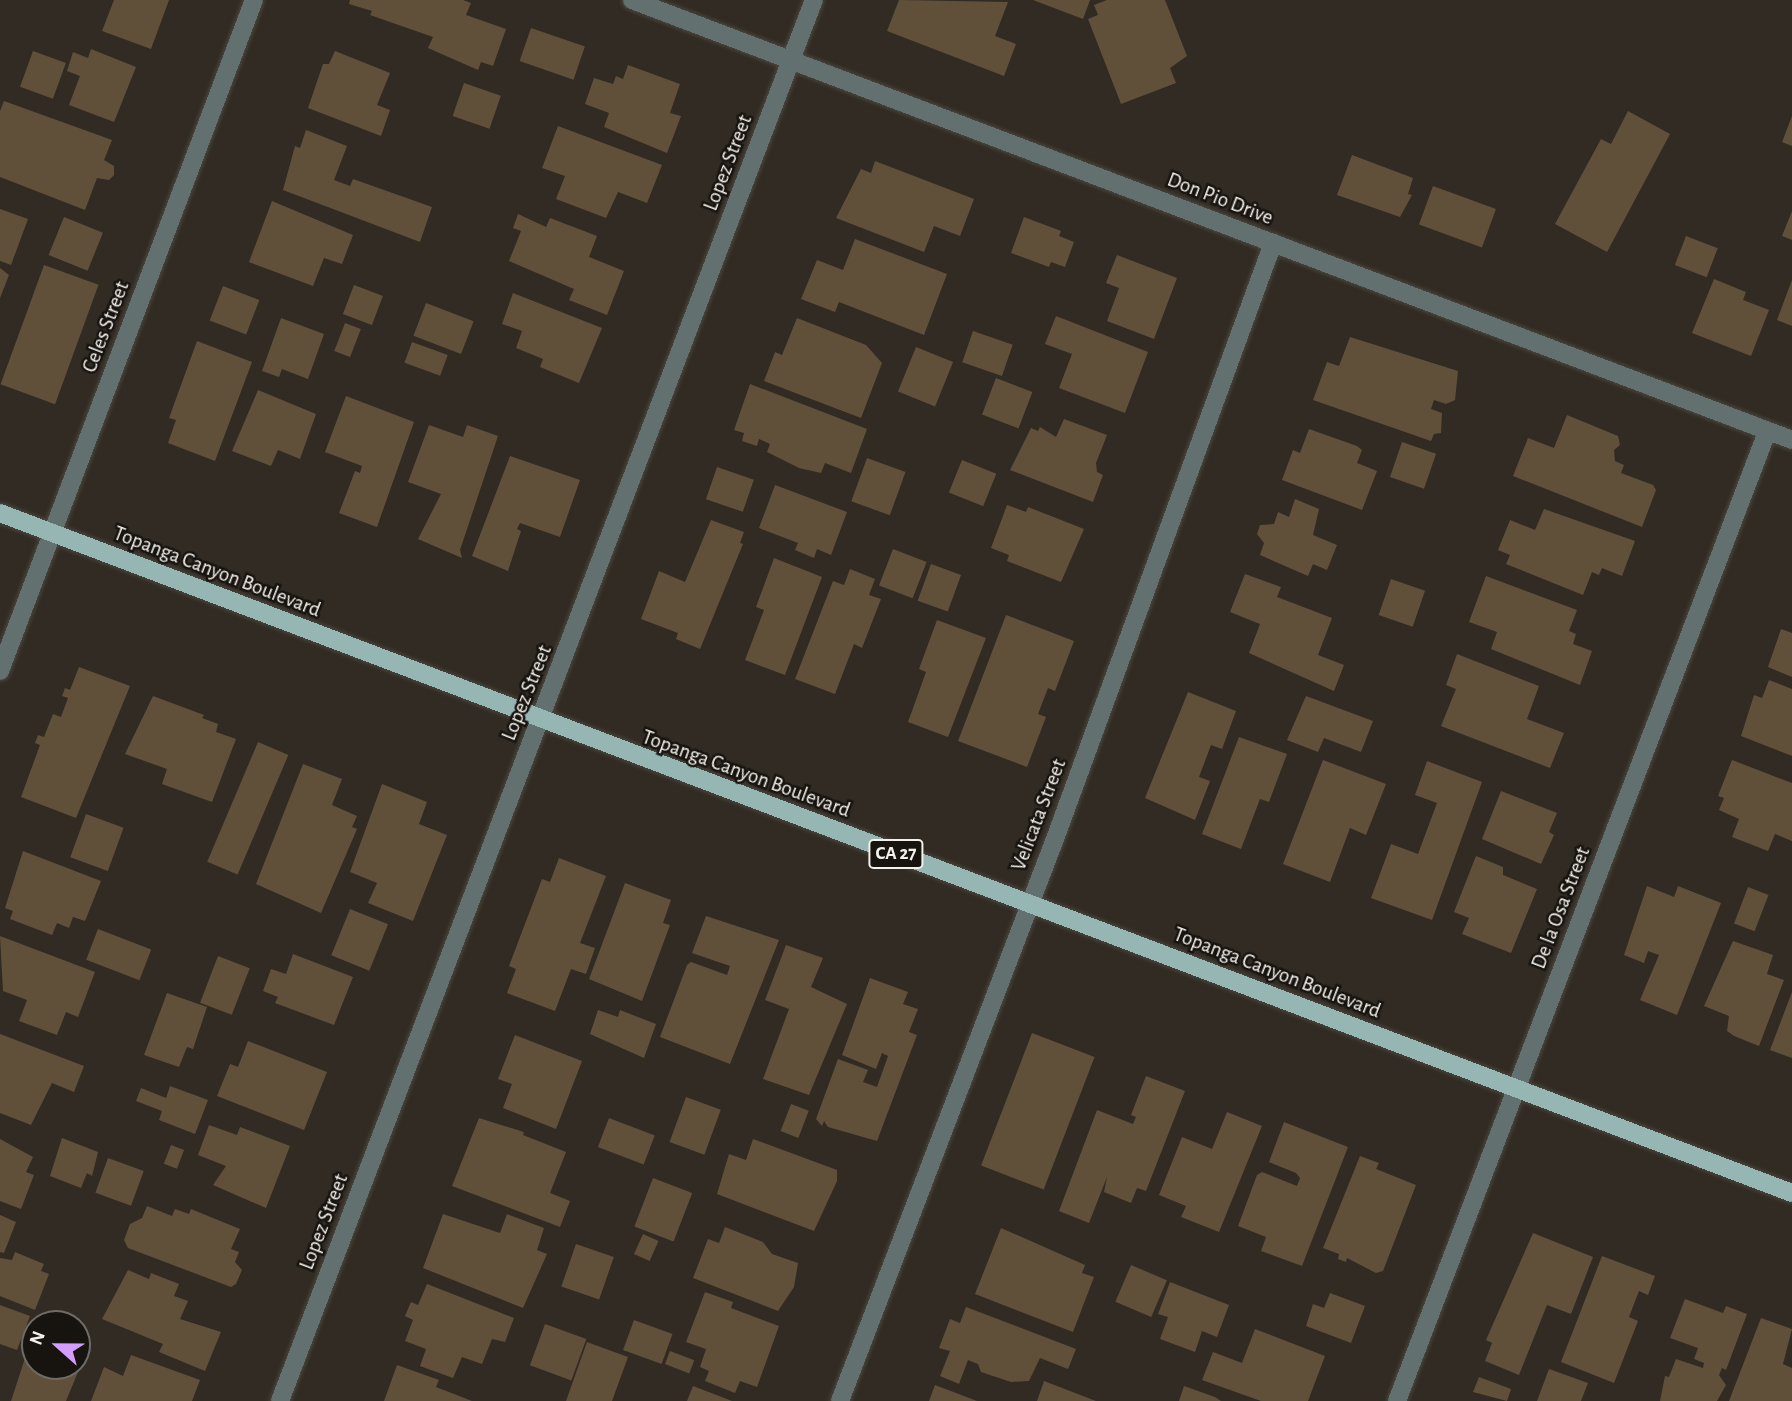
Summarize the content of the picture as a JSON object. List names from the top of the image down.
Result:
{
  "streets": {
    "main road": ["Topanga Canyon Boulevard", "CA 27"],
    "street": [
      "Lopez Street",
      "Don Pio Drive",
      "Celes Street",
      "Velicata Street",
      "De la Osa Street"
    ]
  },
  "crossings": [
    ["Lopez Street", "Don Pio Drive"],
    ["Lopez Street", "Topanga Canyon Boulevard"],
    ["Don Pio Drive", "Velicata Street"],
    ["Don Pio Drive", "De la Osa Street"],
    ["Celes Street", "Topanga Canyon Boulevard"],
    ["Topanga Canyon Boulevard", "Velicata Street"],
    ["Topanga Canyon Boulevard", "De la Osa Street"]
  ],
  "north": "left"
}
